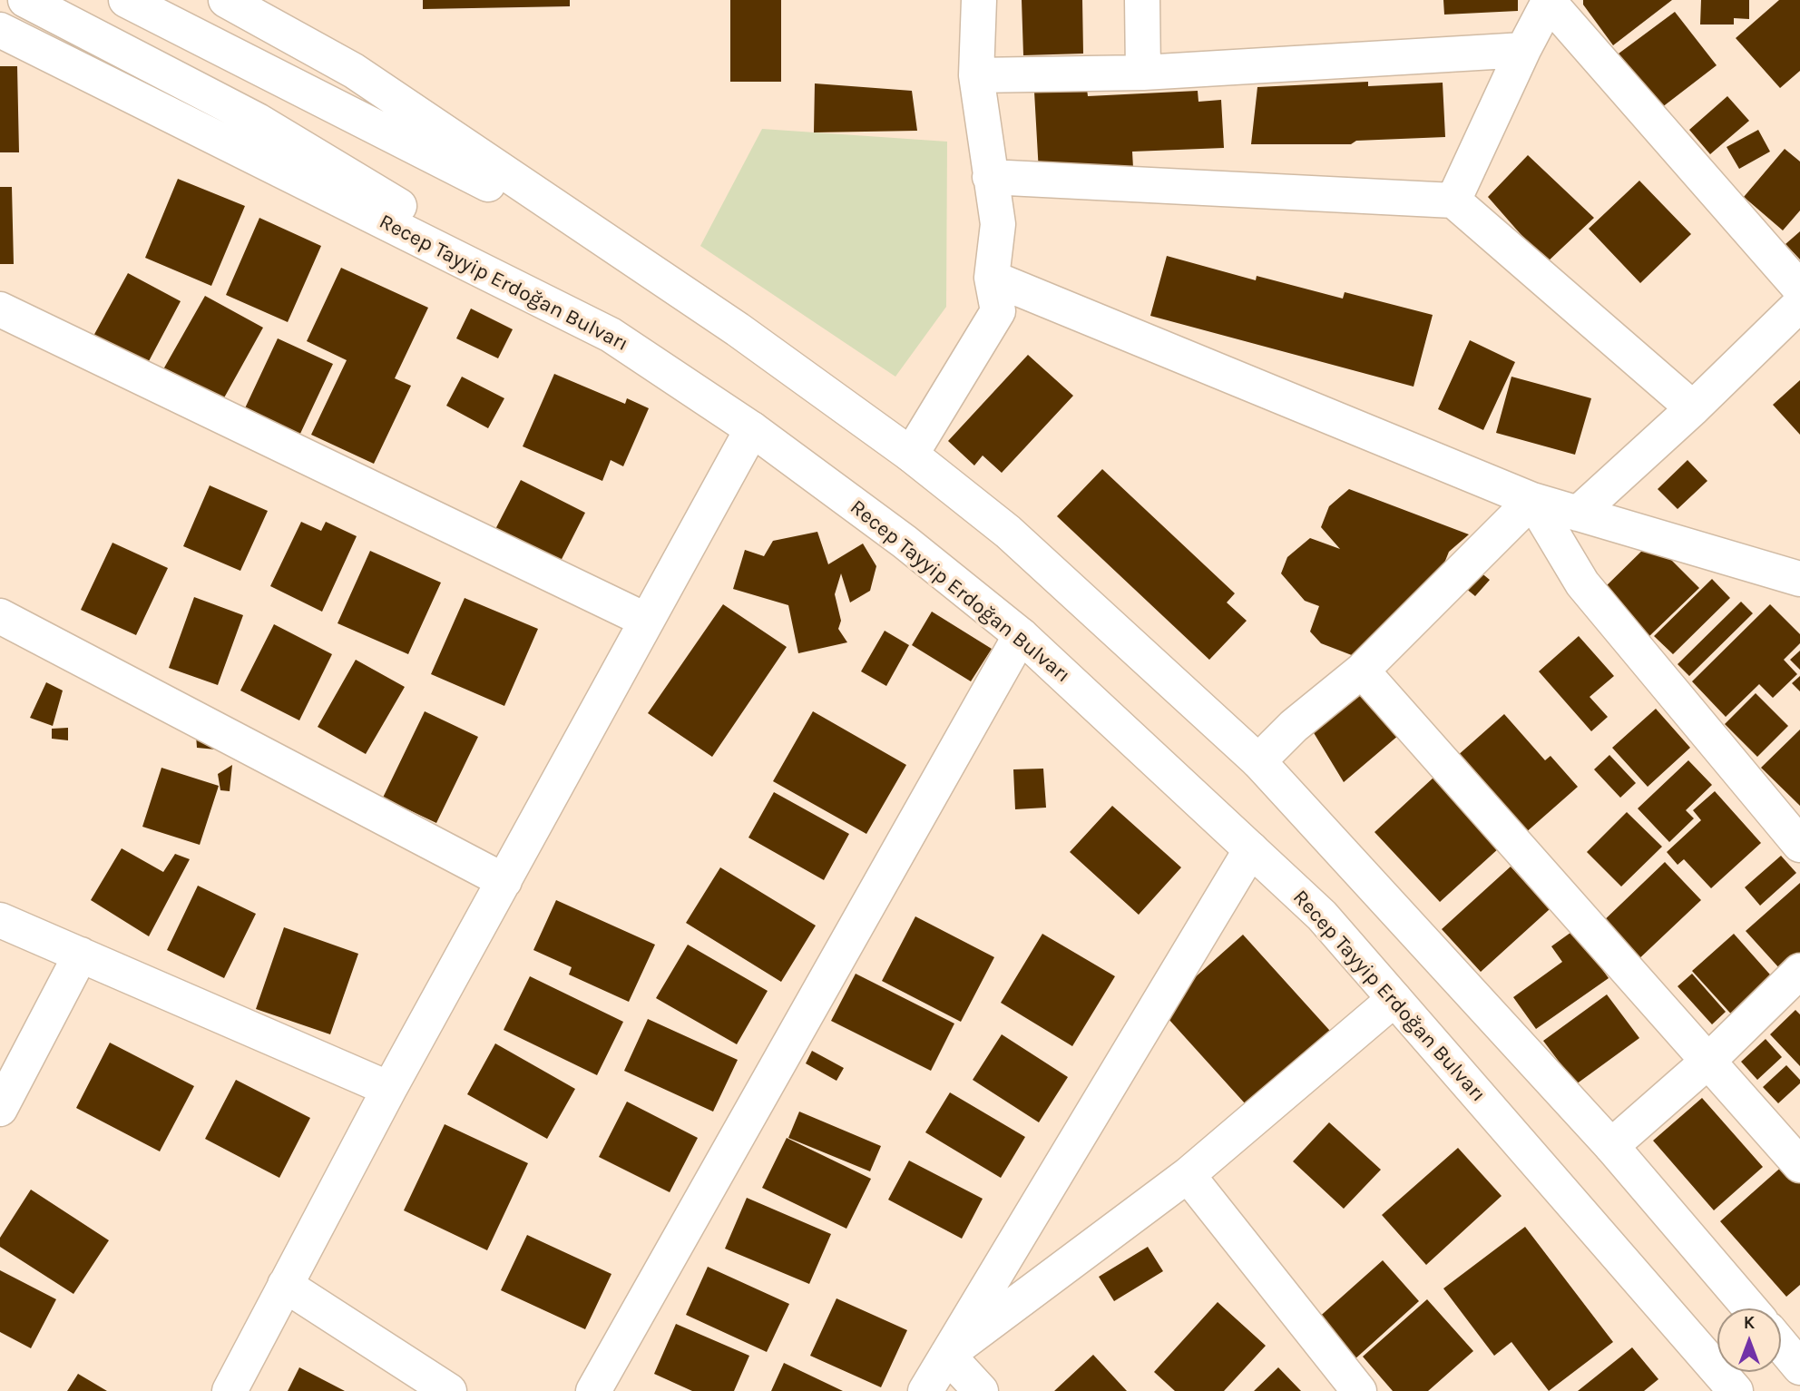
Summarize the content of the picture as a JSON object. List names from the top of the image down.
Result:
{
  "streets": {
    "street": ["Recep Tayyip Erdoğan Bulvarı"]
  },
  "north": "top"
}
